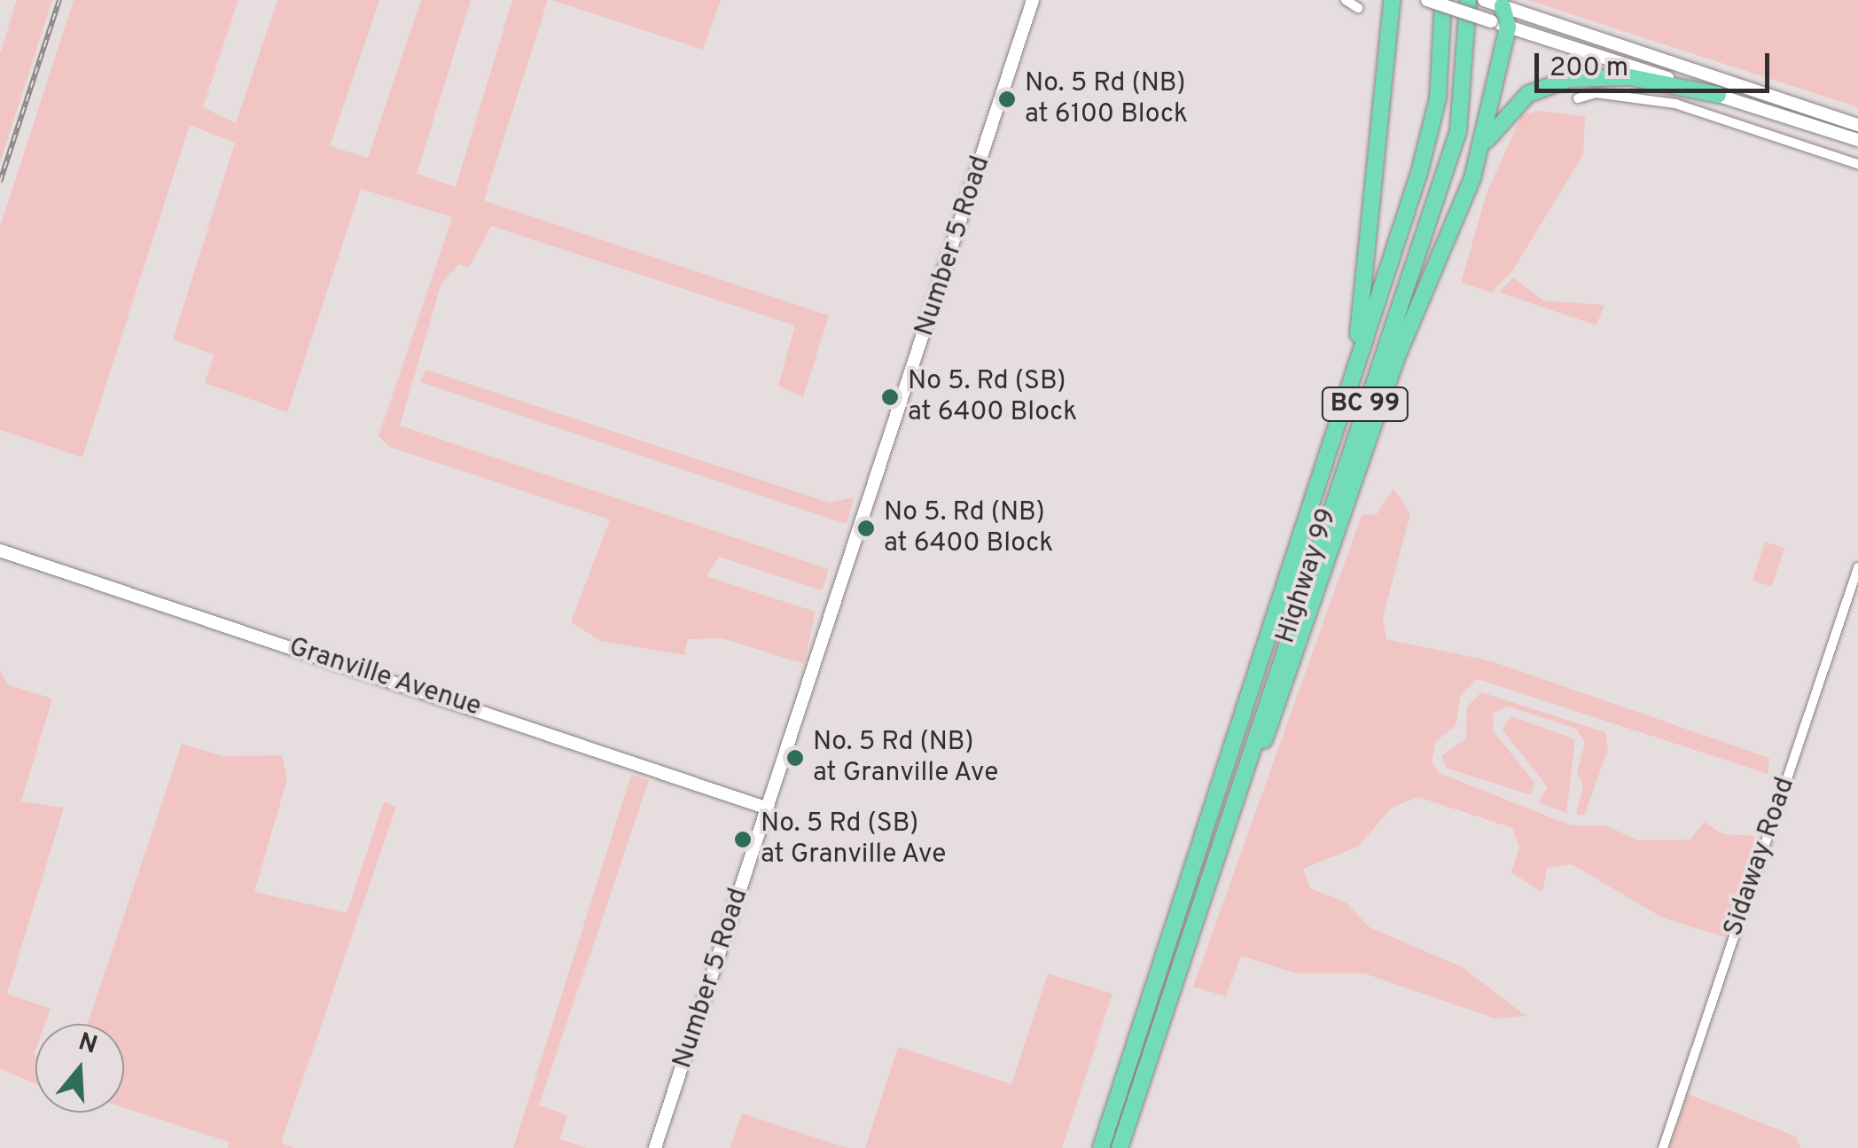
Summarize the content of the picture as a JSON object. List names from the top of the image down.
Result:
{
  "streets": {
    "highway": ["BC 99", "Highway 99"],
    "main road": ["Number 5 Road", "Granville Avenue"],
    "street": ["Sidaway Road"]
  },
  "crossings": [
    ["Number 5 Road", "Granville Avenue"]
  ],
  "places": [
    "No. 5 Rd (NB) at 6100 Block",
    "No 5. Rd (SB) at 6400 Block",
    "No 5. Rd (NB) at 6400 Block",
    "No. 5 Rd (NB) at Granville Ave",
    "No. 5 Rd (SB) at Granville Ave"
  ],
  "scale_bar": "200 m",
  "north": "top"
}
